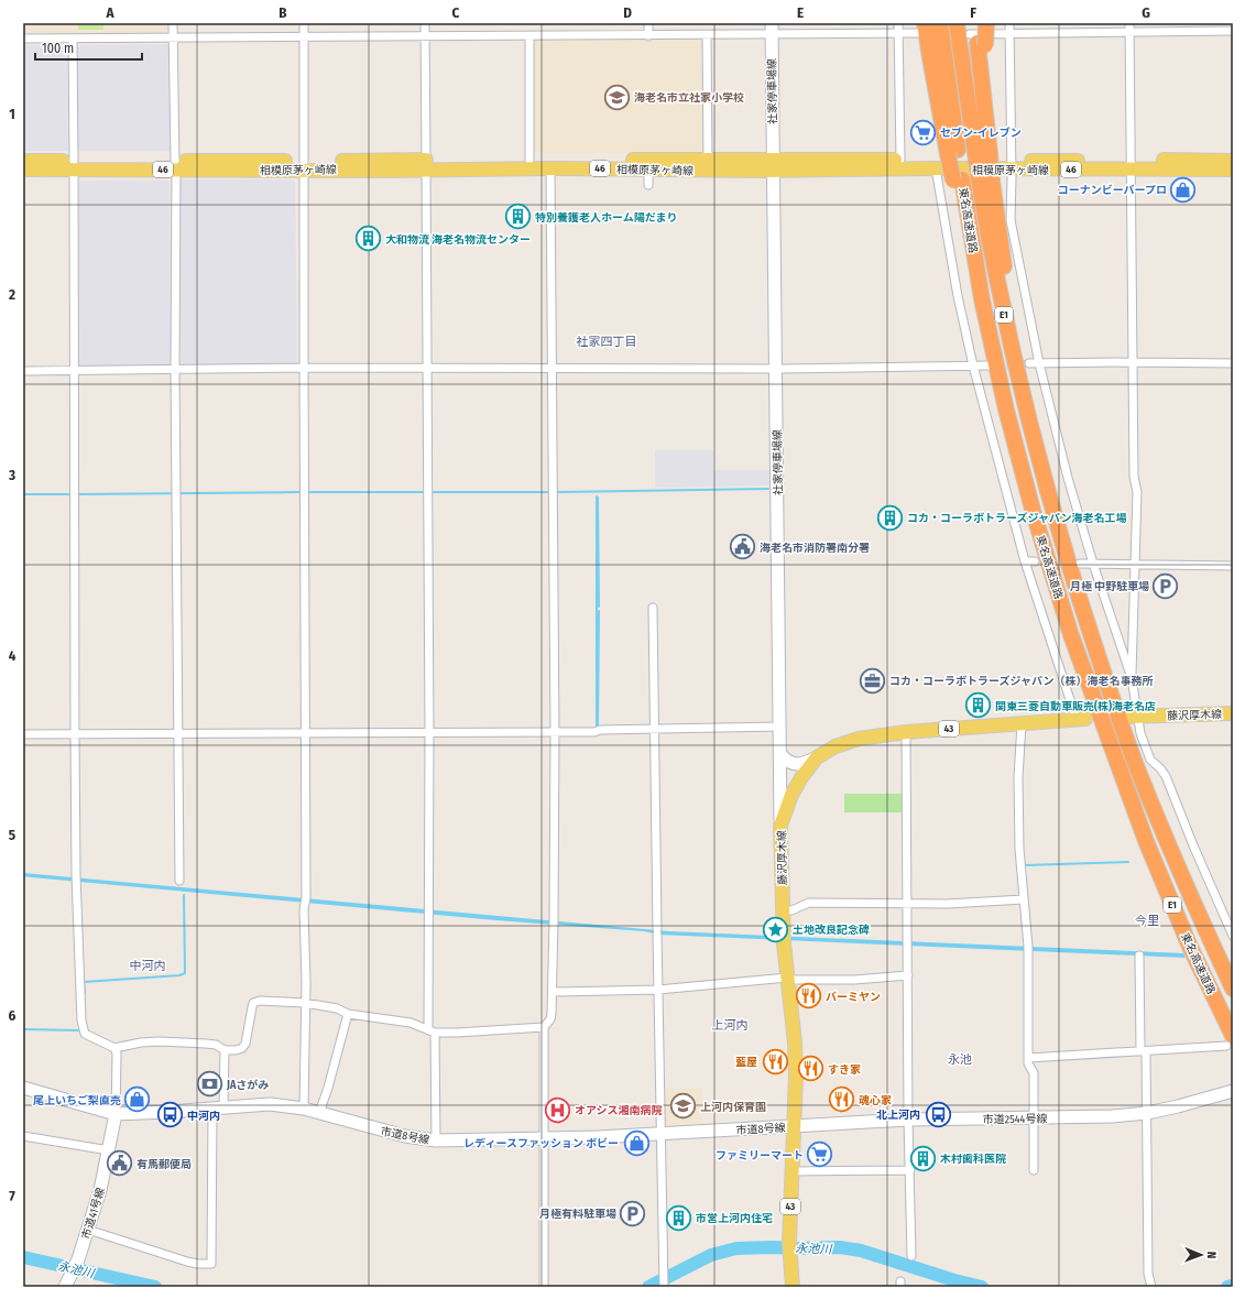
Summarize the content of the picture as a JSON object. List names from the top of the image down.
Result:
{
  "streets": {
    "highway": ["東名高速道路", "E1"],
    "main road": [
      "46",
      "相模原茅ヶ崎線",
      "藤沢厚木線",
      "43"
    ],
    "street": [
      "社家停車場線",
      "市道2544号線",
      "市道8号線",
      "市道41号線"
    ]
  },
  "crossings": [
    ["社家停車場線", "相模原茅ヶ崎線"],
    ["社家停車場線", "藤沢厚木線"],
    ["東名高速道路", "藤沢厚木線"],
    ["藤沢厚木線", "市道2544号線"],
    ["藤沢厚木線", "市道8号線"],
    ["市道2544号線", "市道8号線"],
    ["市道8号線", "市道41号線"]
  ],
  "districts": [
    "社家四丁目",
    "今里",
    "中河内",
    "上河内",
    "永池"
  ],
  "water": ["永池川"],
  "places": {
    "school or university": ["海老名市立社家小学校", "上河内保育園"],
    "supermarket": ["セブン-イレブン", "ファミリーマート"],
    "shop": ["コーナンビーバープロ", "尾上いちご梨直売", "レディースファッション ボビー"],
    "building": [
      "特別養護老人ホーム陽だまり",
      "大和物流 海老名物流センター",
      "コカ・コーラボトラーズジャパン海老名工場",
      "関東三菱自動車販売(株)海老名店",
      "木村歯科医院",
      "市営上河内住宅"
    ],
    "public building": ["海老名市消防署南分署", "有馬郵便局"],
    "parking": ["月極 中野駐車場", "月極有料駐車場"],
    "office": ["コカ・コーラボトラーズジャパン（株）海老名事務所"],
    "place": ["土地改良記念碑"],
    "restaurant": [
      "バーミヤン",
      "藍屋",
      "すき家",
      "魂心家"
    ],
    "bank": ["JAさがみ"],
    "hospital": ["オアシス湘南病院"],
    "bus stop": ["北上河内", "中河内"]
  },
  "scale_bar": "100 m",
  "north": "right",
  "grid": {
    "columns": [
      "A",
      "B",
      "C",
      "D",
      "E",
      "F",
      "G"
    ],
    "rows": [
      "1",
      "2",
      "3",
      "4",
      "5",
      "6",
      "7"
    ]
  }
}
